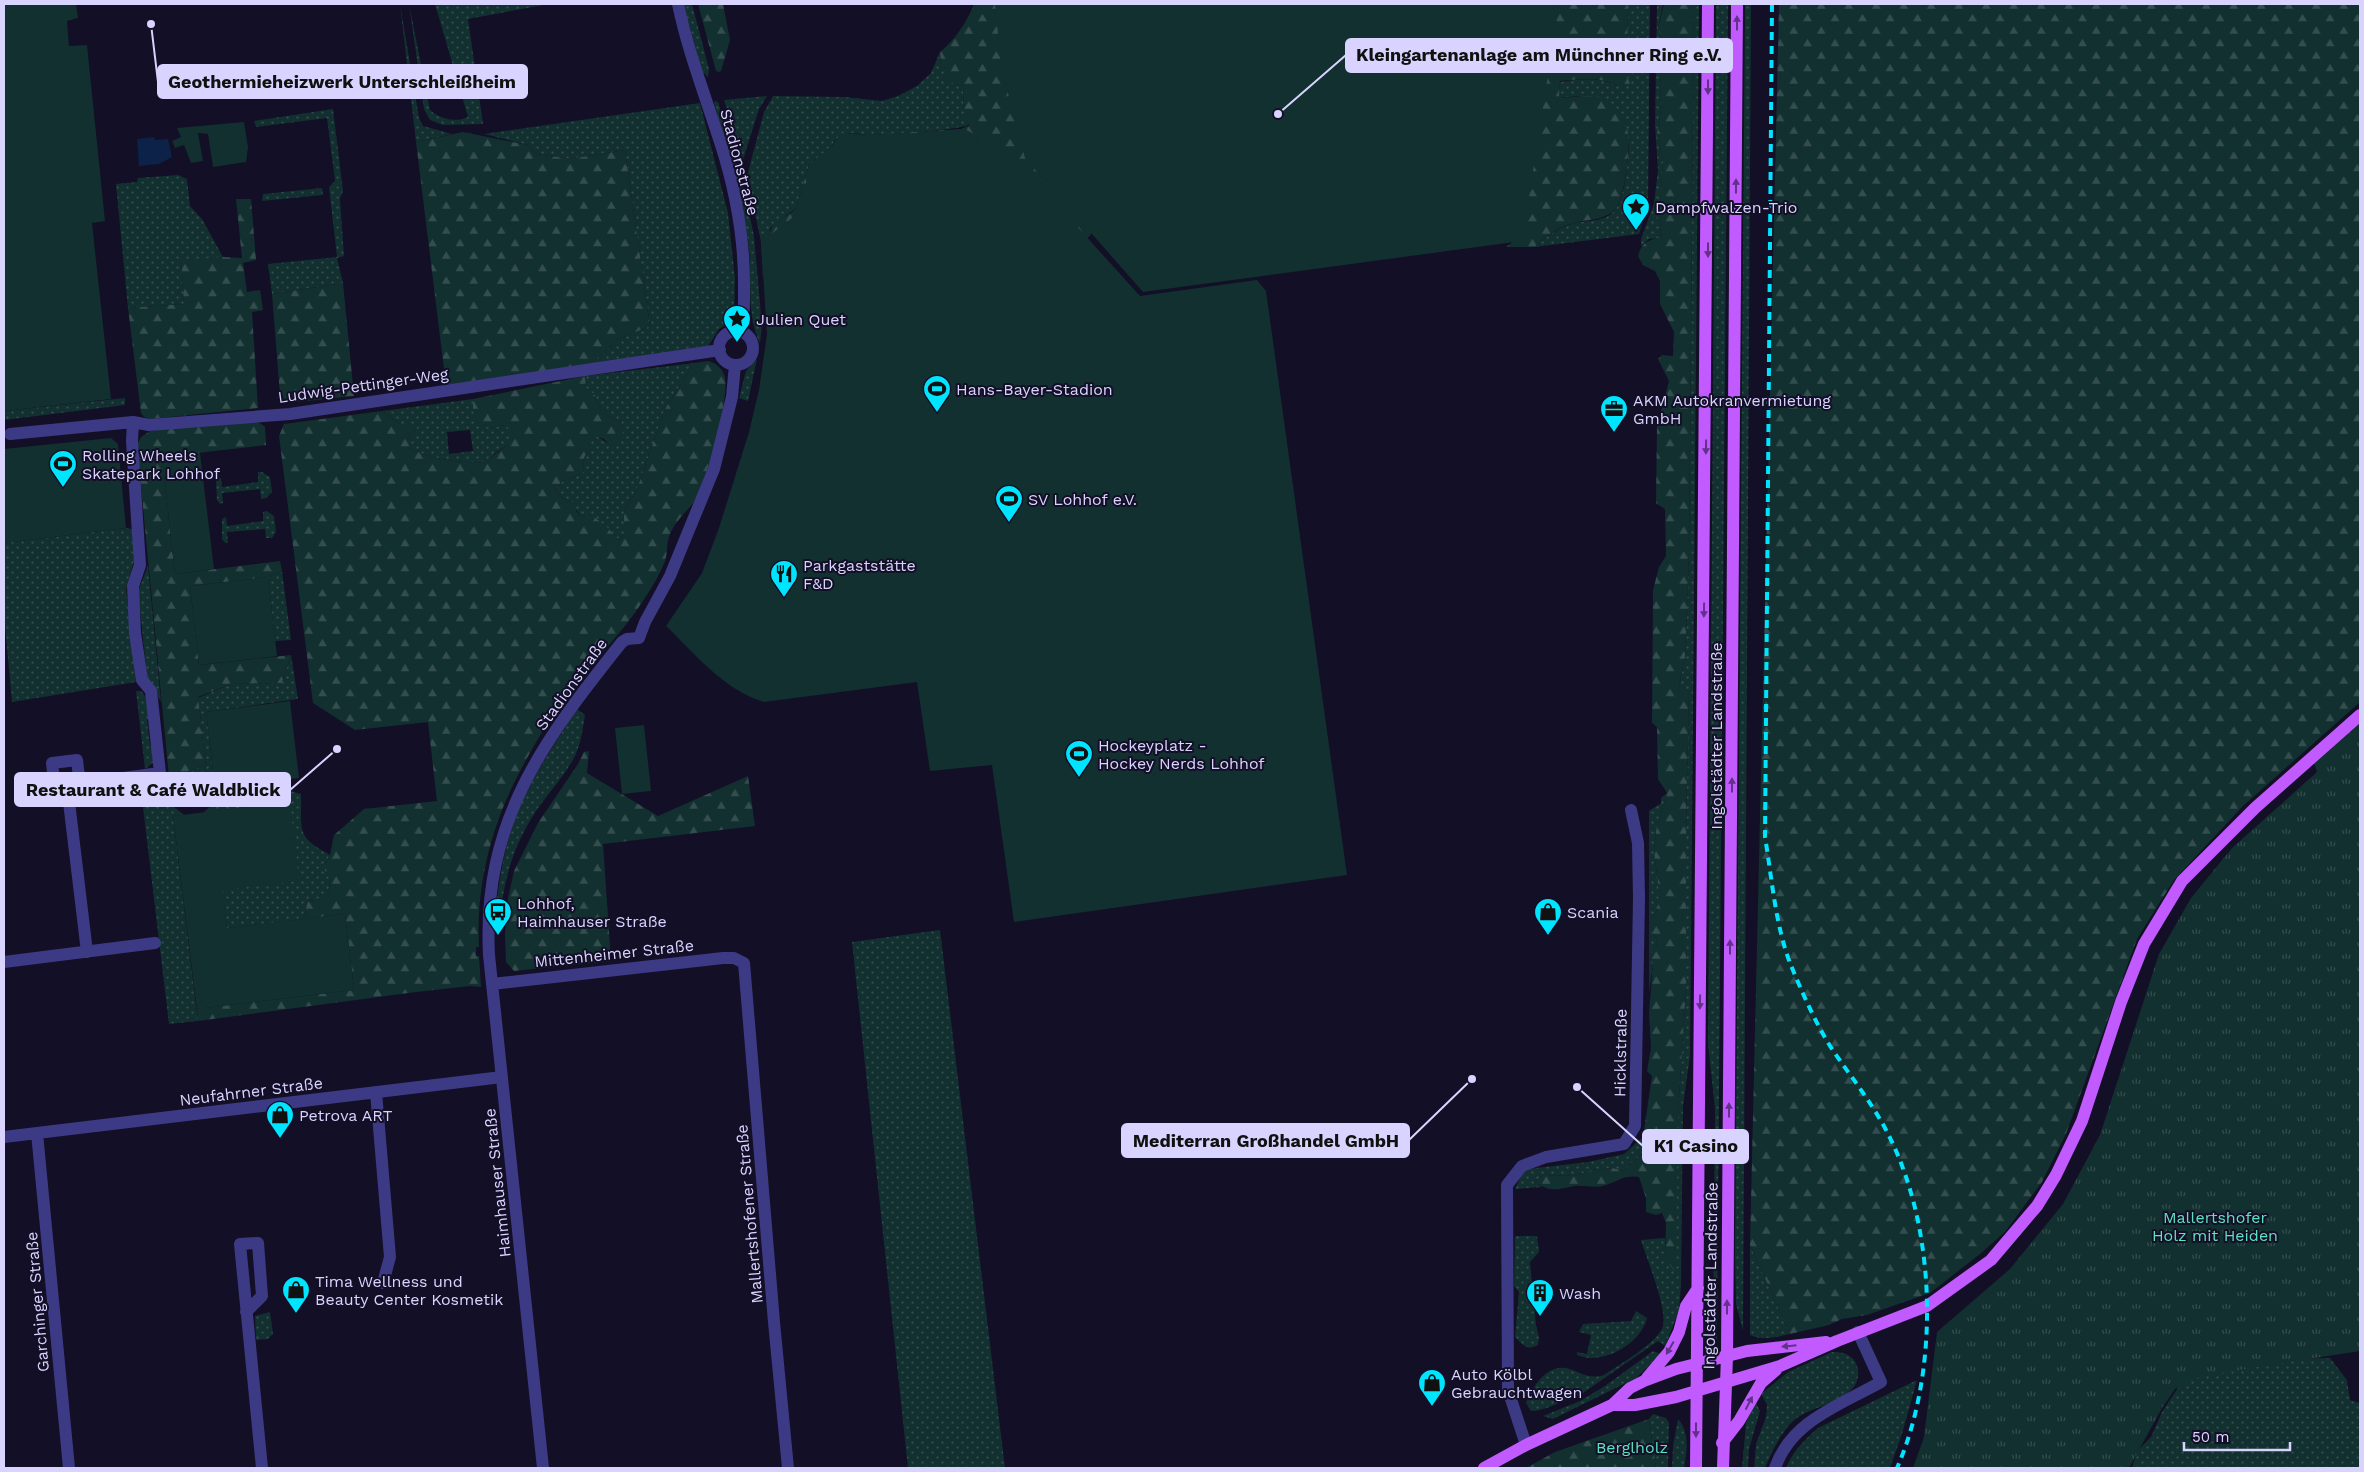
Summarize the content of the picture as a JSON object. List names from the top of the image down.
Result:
{
  "streets": {
    "main road": ["Ingolstädter Landstraße"],
    "street": [
      "Stadionstraße",
      "Ludwig-Pettinger-Weg",
      "Mittenheimer Straße",
      "Hicklstraße",
      "Neufahrner Straße",
      "Haimhauser Straße",
      "Mallertshofener Straße",
      "Garchinger Straße"
    ]
  },
  "crossings": [
    ["Stadionstraße", "Ludwig-Pettinger-Weg"],
    ["Stadionstraße", "Mittenheimer Straße"],
    ["Stadionstraße", "Haimhauser Straße"],
    ["Mittenheimer Straße", "Haimhauser Straße"],
    ["Mittenheimer Straße", "Mallertshofener Straße"],
    ["Neufahrner Straße", "Haimhauser Straße"],
    ["Neufahrner Straße", "Garchinger Straße"]
  ],
  "parks": ["Mallertshofer Holz mit Heiden", "Berglholz"],
  "places": {
    "other": [
      "Geothermieheizwerk Unterschleißheim",
      "Kleingartenanlage am Münchner Ring e.V.",
      "Restaurant & Café Waldblick",
      "Mediterran Großhandel GmbH",
      "K1 Casino"
    ],
    "place": ["Dampfwalzen-Trio", "Julien Quet"],
    "sports": [
      "Hans-Bayer-Stadion",
      "Rolling Wheels Skatepark Lohhof",
      "SV Lohhof e.V.",
      "Hockeyplatz - Hockey Nerds Lohhof"
    ],
    "office": ["AKM Autokranvermietung GmbH"],
    "restaurant": ["Parkgaststätte F&D"],
    "bus stop": ["Lohhof, Haimhauser Straße"],
    "shop": [
      "Scania",
      "Petrova ART",
      "Tima Wellness und Beauty Center Kosmetik",
      "Auto Kölbl Gebrauchtwagen"
    ],
    "building": ["Wash"]
  },
  "scale_bar": "50 m"
}
